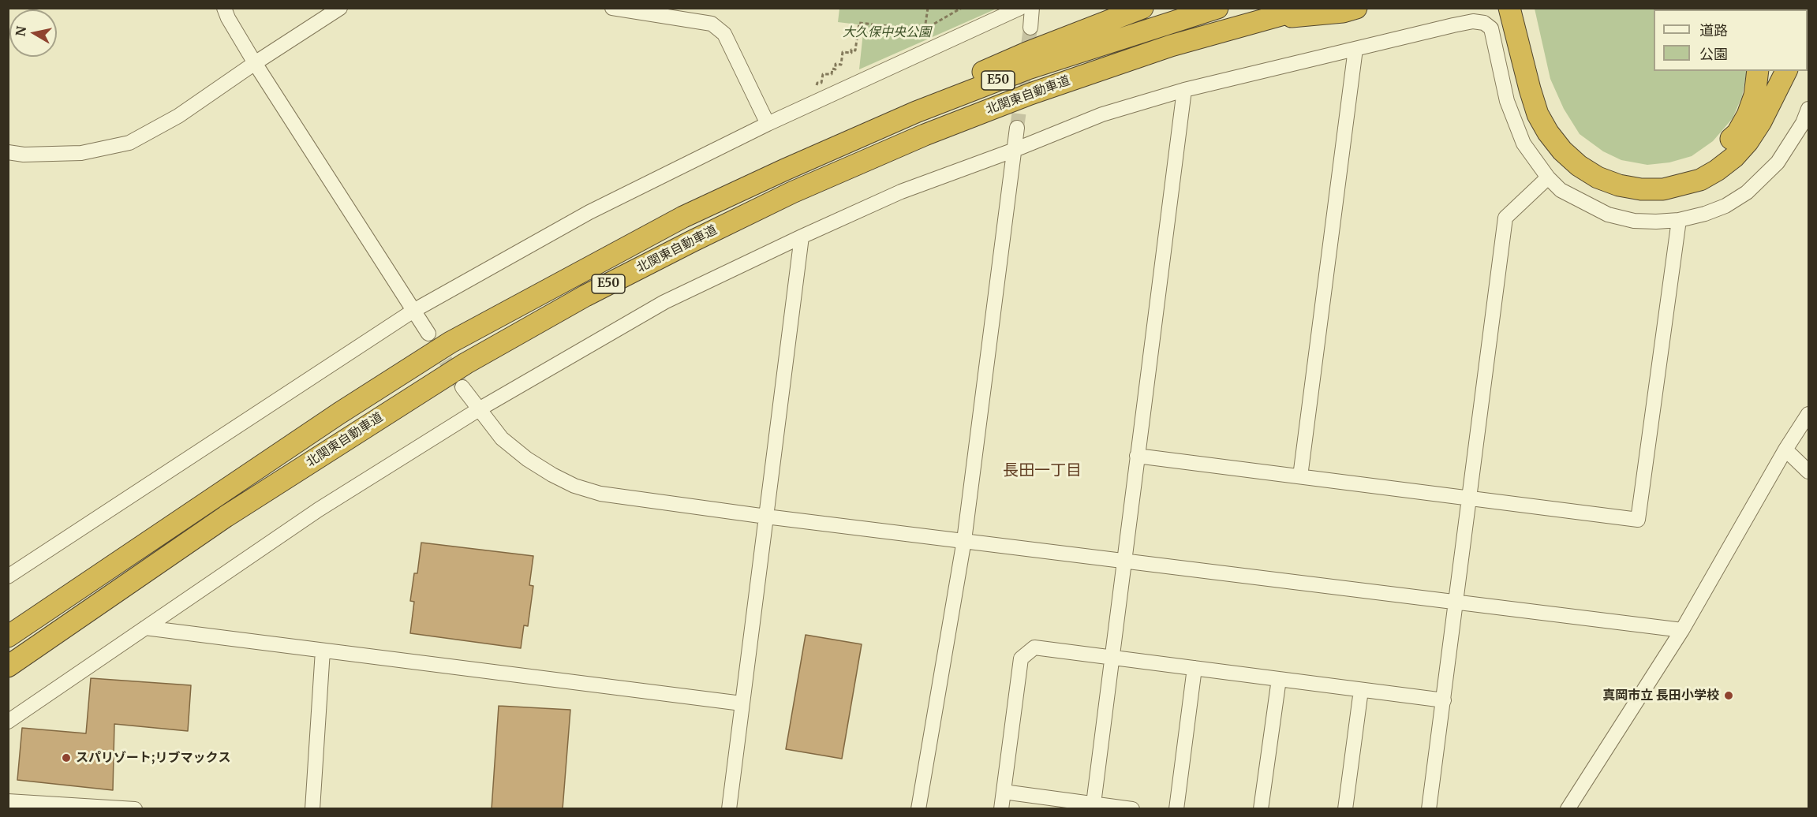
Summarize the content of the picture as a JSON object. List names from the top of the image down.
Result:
{
  "streets": {
    "highway": ["E50", "北関東自動車道"]
  },
  "districts": ["長田一丁目"],
  "parks": ["大久保中央公園"],
  "places": ["真岡市立 長田小学校", "スパリゾート;リブマックス"],
  "legend": ["道路", "公園"],
  "north": "left"
}
